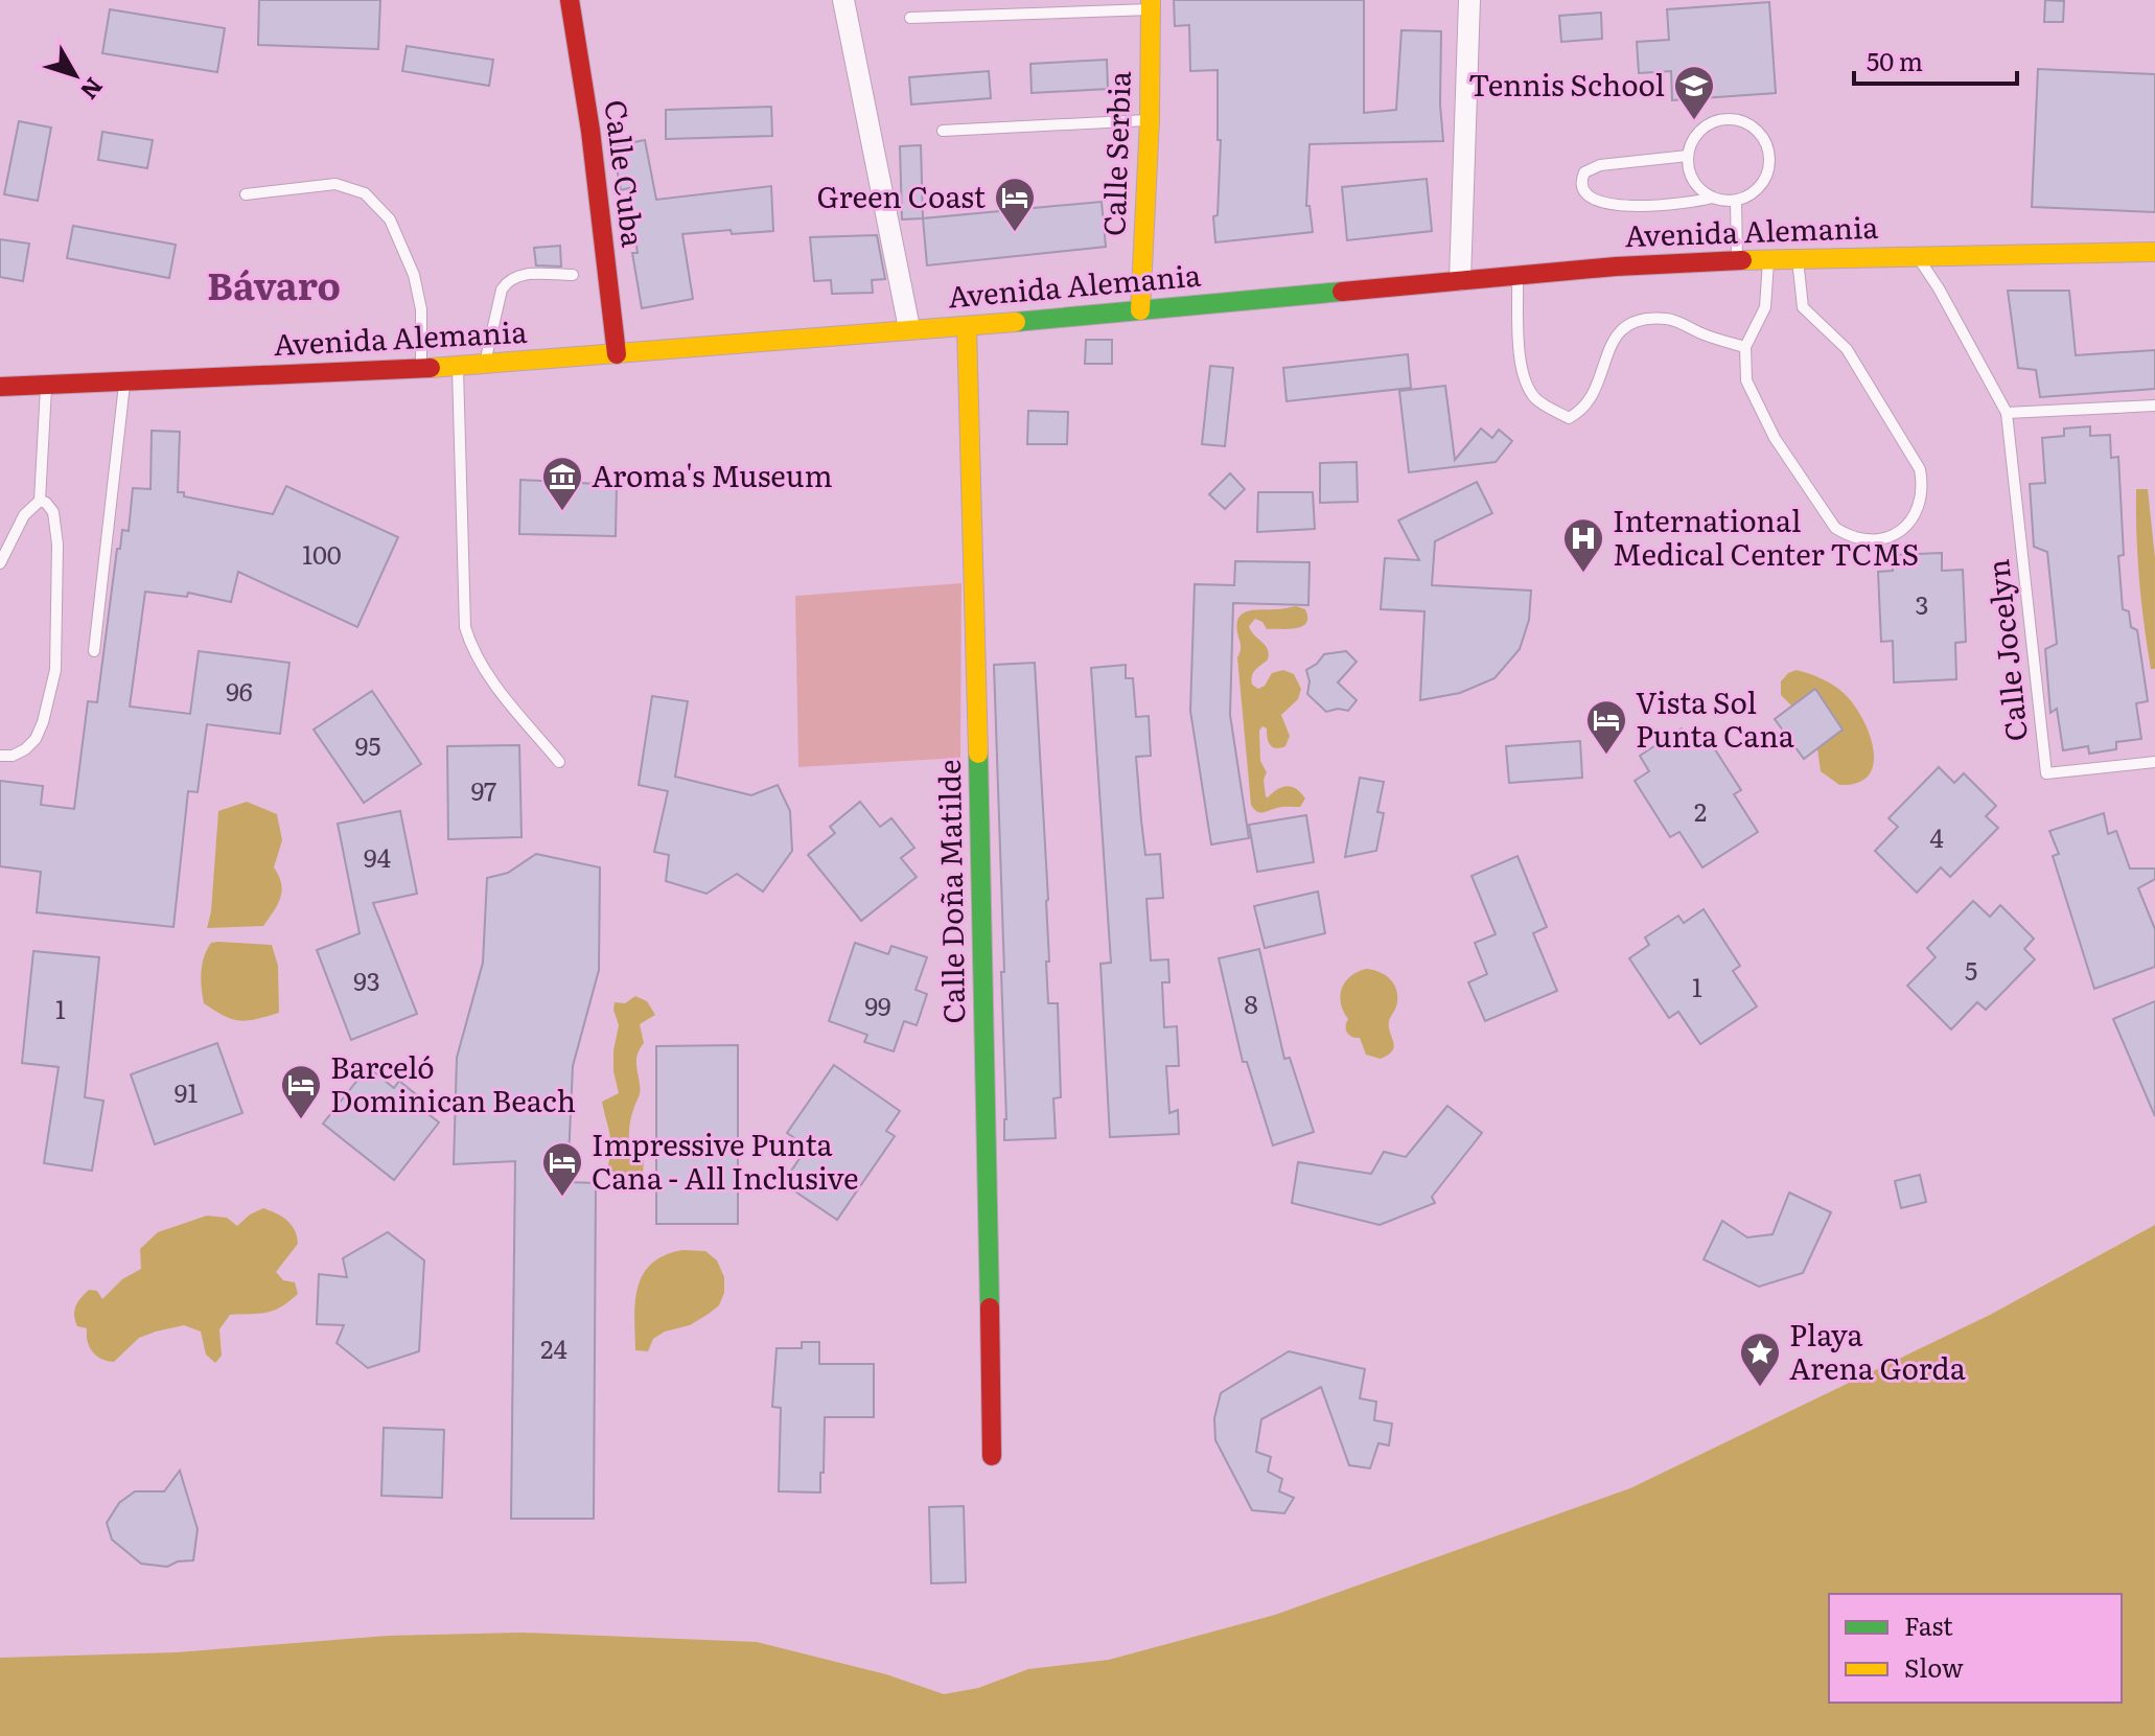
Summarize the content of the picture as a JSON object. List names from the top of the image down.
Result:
{
  "streets": {
    "street": [
      "Calle Serbia",
      "Calle Cuba",
      "Avenida Alemania",
      "Calle Doña Matilde"
    ],
    "lane": ["Calle Jocelyn"]
  },
  "crossings": [
    ["Calle Serbia", "Avenida Alemania"],
    ["Calle Cuba", "Avenida Alemania"],
    ["Avenida Alemania", "Calle Jocelyn"],
    ["Avenida Alemania", "Calle Doña Matilde"]
  ],
  "districts": ["Bávaro"],
  "places": {
    "school or university": ["Tennis School"],
    "hotel": [
      "Green Coast",
      "Vista Sol Punta Cana",
      "Barceló Dominican Beach",
      "Impressive Punta Cana - All Inclusive"
    ],
    "museum": ["Aroma's Museum"],
    "hospital": ["International Medical Center TCMS"],
    "place": ["Playa Arena Gorda"]
  },
  "house_numbers": [
    "100",
    "3",
    "96",
    "95",
    "97",
    "2",
    "4",
    "94",
    "5",
    "93",
    "1",
    "8",
    "99",
    "1",
    "91",
    "24"
  ],
  "legend": ["Fast", "Slow"],
  "scale_bar": "50 m",
  "north": "bottom right"
}
